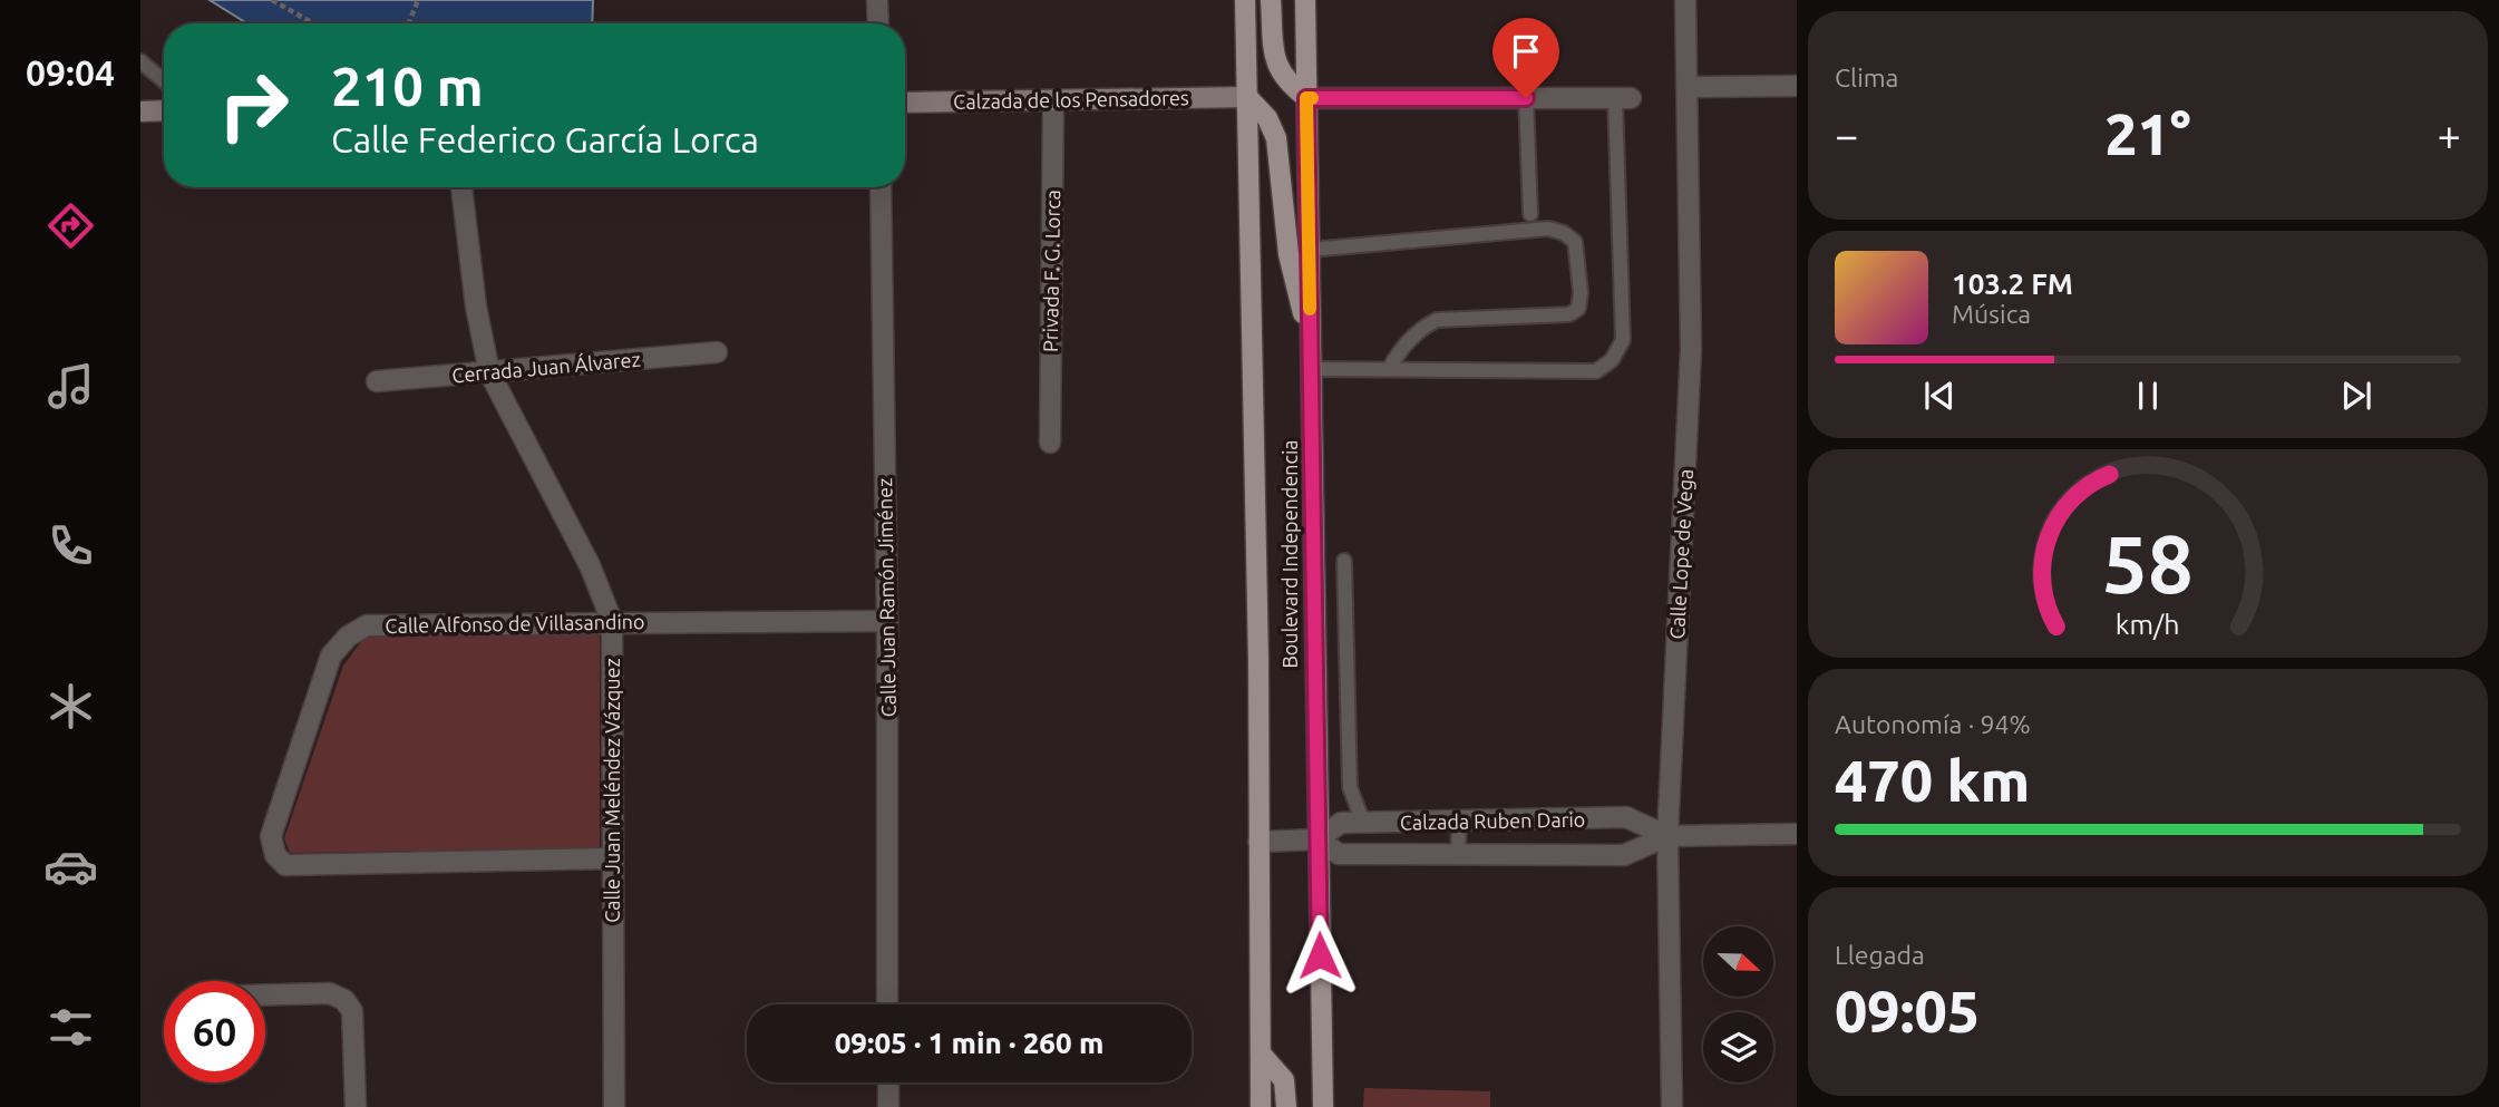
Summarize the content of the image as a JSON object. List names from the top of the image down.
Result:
{
  "streets": {
    "main road": ["Boulevard Independencia"],
    "street": [
      "Calzada de los Pensadores",
      "Privada F. G. Lorca",
      "Cerrada Juan Álvarez",
      "Calle Lope de Vega",
      "Calle Juan Ramón Jiménez",
      "Calle Alfonso de Villasandino",
      "Calle Juan Meléndez Vázquez",
      "Calzada Ruben Dario"
    ]
  },
  "crossings": [
    ["Calzada de los Pensadores", "Privada F. G. Lorca"],
    ["Calzada de los Pensadores", "Boulevard Independencia"],
    ["Cerrada Juan Álvarez", "Calle Juan Meléndez Vázquez"],
    ["Boulevard Independencia", "Calzada Ruben Dario"],
    ["Calle Lope de Vega", "Calzada Ruben Dario"],
    ["Calle Juan Ramón Jiménez", "Calle Alfonso de Villasandino"],
    ["Calle Alfonso de Villasandino", "Calle Juan Meléndez Vázquez"]
  ],
  "north": "right",
  "page": {
    "tabs": "09:04",
    "tile": [
      "Clima",
      ["Autonomía · 94%", "470 km"],
      ["Llegada", "09:05"]
    ],
    "turn": ["210 m", "Calle Federico García Lorca"],
    "heat": ["−", "21°", "+"],
    "song": ["103.2 FM", "Música"],
    "limit": "60",
    "trip": "09:05 · 1 min · 260 m",
    "gauge": ["58", "km/h"]
  }
}
